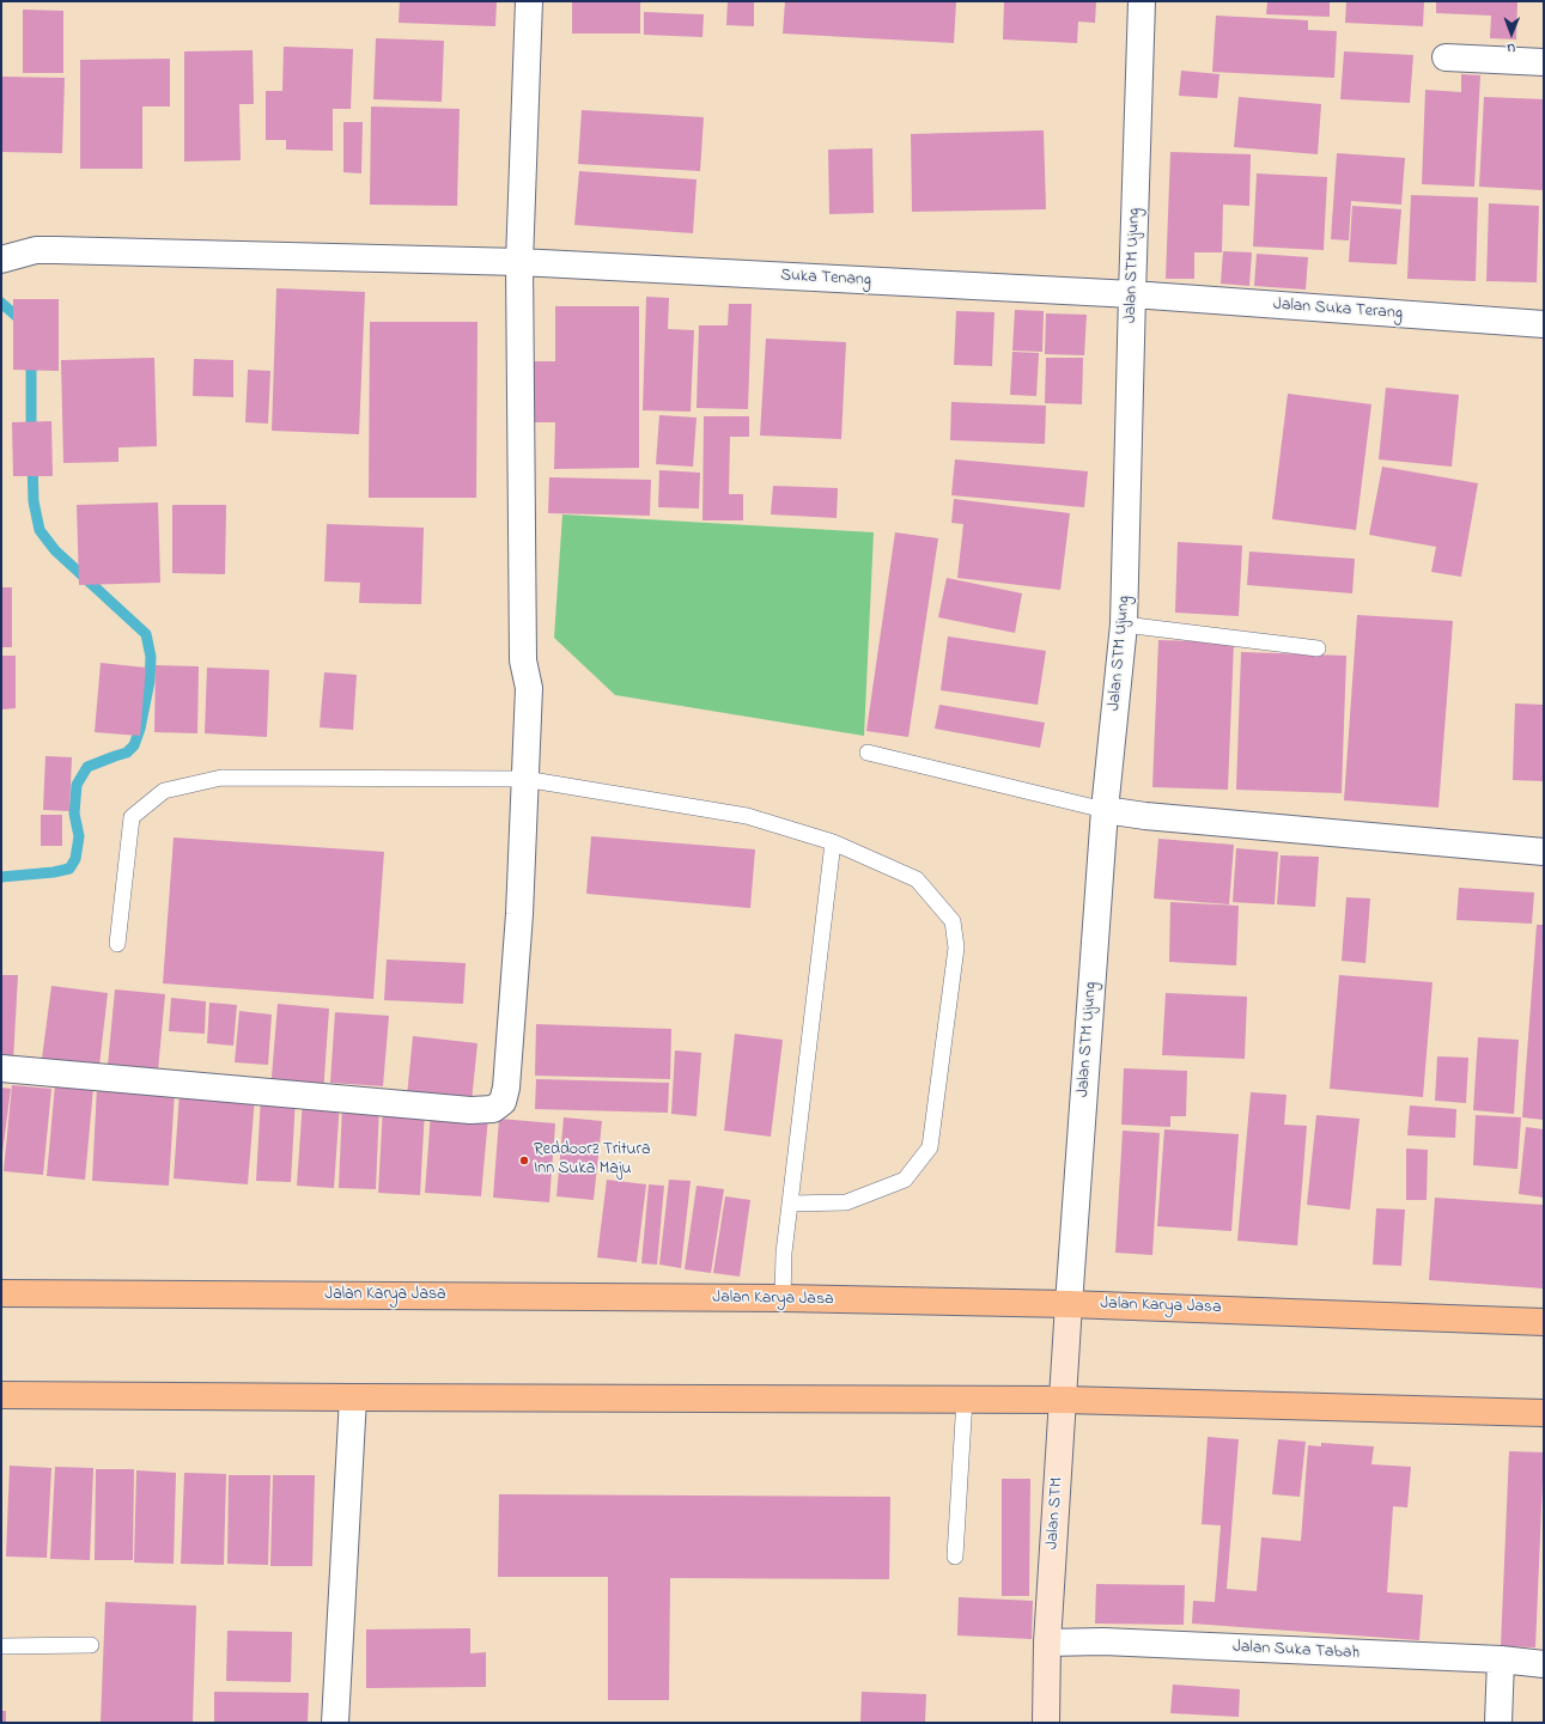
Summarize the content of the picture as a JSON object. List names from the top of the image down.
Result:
{
  "streets": {
    "highway": ["Jalan Karya Jasa"],
    "street": [
      "Jalan STM Ujung",
      "Suka Tenang",
      "Jalan Suka Terang",
      "Jalan STM",
      "Jalan Suka Tabah"
    ]
  },
  "crossings": [
    ["Jalan STM Ujung", "Suka Tenang"],
    ["Jalan STM Ujung", "Jalan Suka Terang"],
    ["Jalan STM Ujung", "Jalan Karya Jasa"],
    ["Jalan STM Ujung", "Jalan STM"],
    ["Suka Tenang", "Jalan Suka Terang"],
    ["Jalan Karya Jasa", "Jalan STM"],
    ["Jalan STM", "Jalan Suka Tabah"]
  ],
  "places": ["Reddoorz Tritura Inn Suka Maju"],
  "north": "bottom"
}
